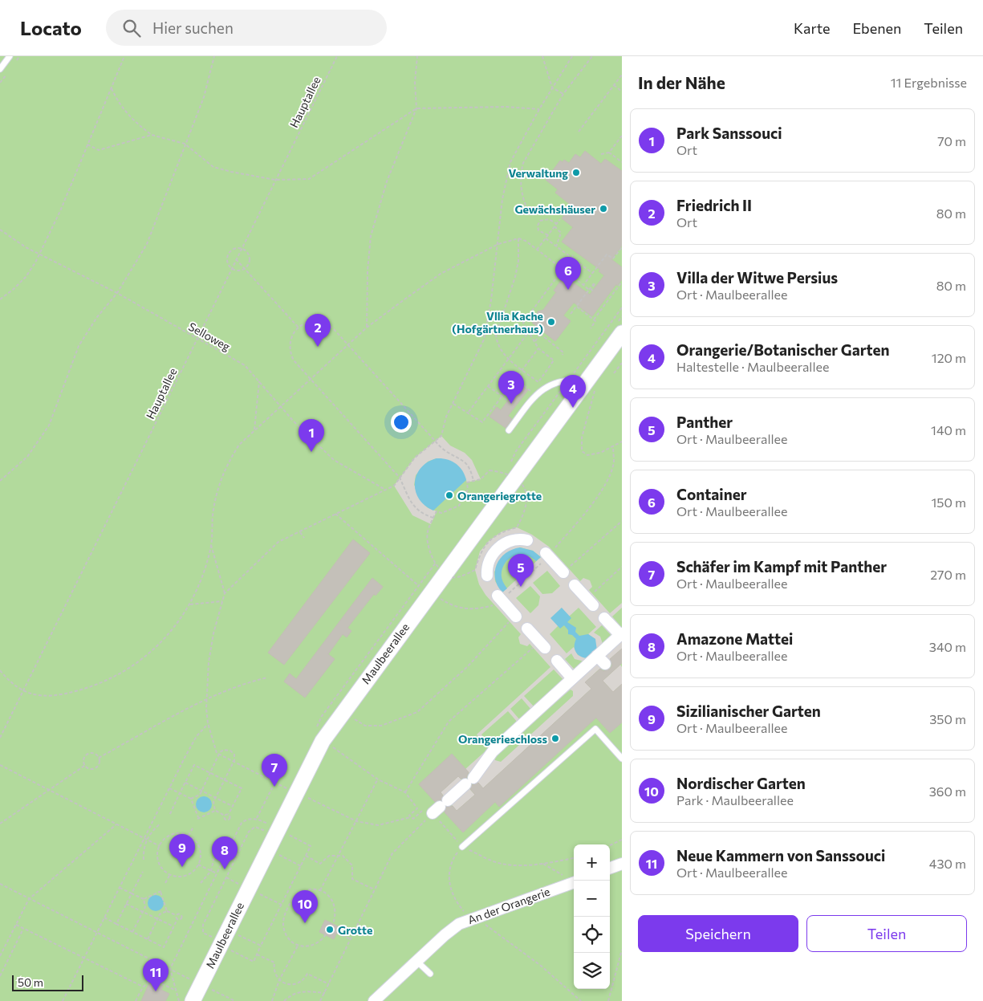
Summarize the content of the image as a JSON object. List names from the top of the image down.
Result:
{
  "streets": {
    "street": ["Maulbeerallee", "An der Orangerie"],
    "path": ["Hauptallee", "Selloweg"]
  },
  "crossings": [
    ["Hauptallee", "Selloweg"]
  ],
  "places": [
    "Verwaltung",
    "Gewächshäuser",
    "Vllia Kache (Hofgärtnerhaus)",
    "Orangeriegrotte",
    "Orangerieschloss",
    "Grotte"
  ],
  "scale_bar": "50 m",
  "page": {
    "header": "Locato",
    "search": "Hier suchen",
    "nav": ["Karte", "Ebenen", "Teilen"],
    "heading": ["In der Nähe", "11 Ergebnisse"],
    "list": [
      {
        "mark": "1",
        "name": "Park Sanssouci",
        "note": "Ort",
        "value": "70 m"
      },
      {
        "mark": "2",
        "name": "Friedrich II",
        "note": "Ort",
        "value": "80 m"
      },
      {
        "mark": "3",
        "name": "Villa der Witwe Persius",
        "note": "Ort · Maulbeerallee",
        "value": "80 m"
      },
      {
        "mark": "4",
        "name": "Orangerie/Botanischer Garten",
        "note": "Haltestelle · Maulbeerallee",
        "value": "120 m"
      },
      {
        "mark": "5",
        "name": "Panther",
        "note": "Ort · Maulbeerallee",
        "value": "140 m"
      },
      {
        "mark": "6",
        "name": "Container",
        "note": "Ort · Maulbeerallee",
        "value": "150 m"
      },
      {
        "mark": "7",
        "name": "Schäfer im Kampf mit Panther",
        "note": "Ort · Maulbeerallee",
        "value": "270 m"
      },
      {
        "mark": "8",
        "name": "Amazone Mattei",
        "note": "Ort · Maulbeerallee",
        "value": "340 m"
      },
      {
        "mark": "9",
        "name": "Sizilianischer Garten",
        "note": "Ort · Maulbeerallee",
        "value": "350 m"
      },
      {
        "mark": "10",
        "name": "Nordischer Garten",
        "note": "Park · Maulbeerallee",
        "value": "360 m"
      },
      {
        "mark": "11",
        "name": "Neue Kammern von Sanssouci",
        "note": "Ort · Maulbeerallee",
        "value": "430 m"
      }
    ],
    "pins": [
      "6",
      "2",
      "3",
      "4",
      "1",
      "5",
      "7",
      "9",
      "8",
      "10",
      "11"
    ],
    "map_buttons": ["+", "−"],
    "buttons": ["Speichern", "Teilen"],
    "scale": "50 m"
  }
}
